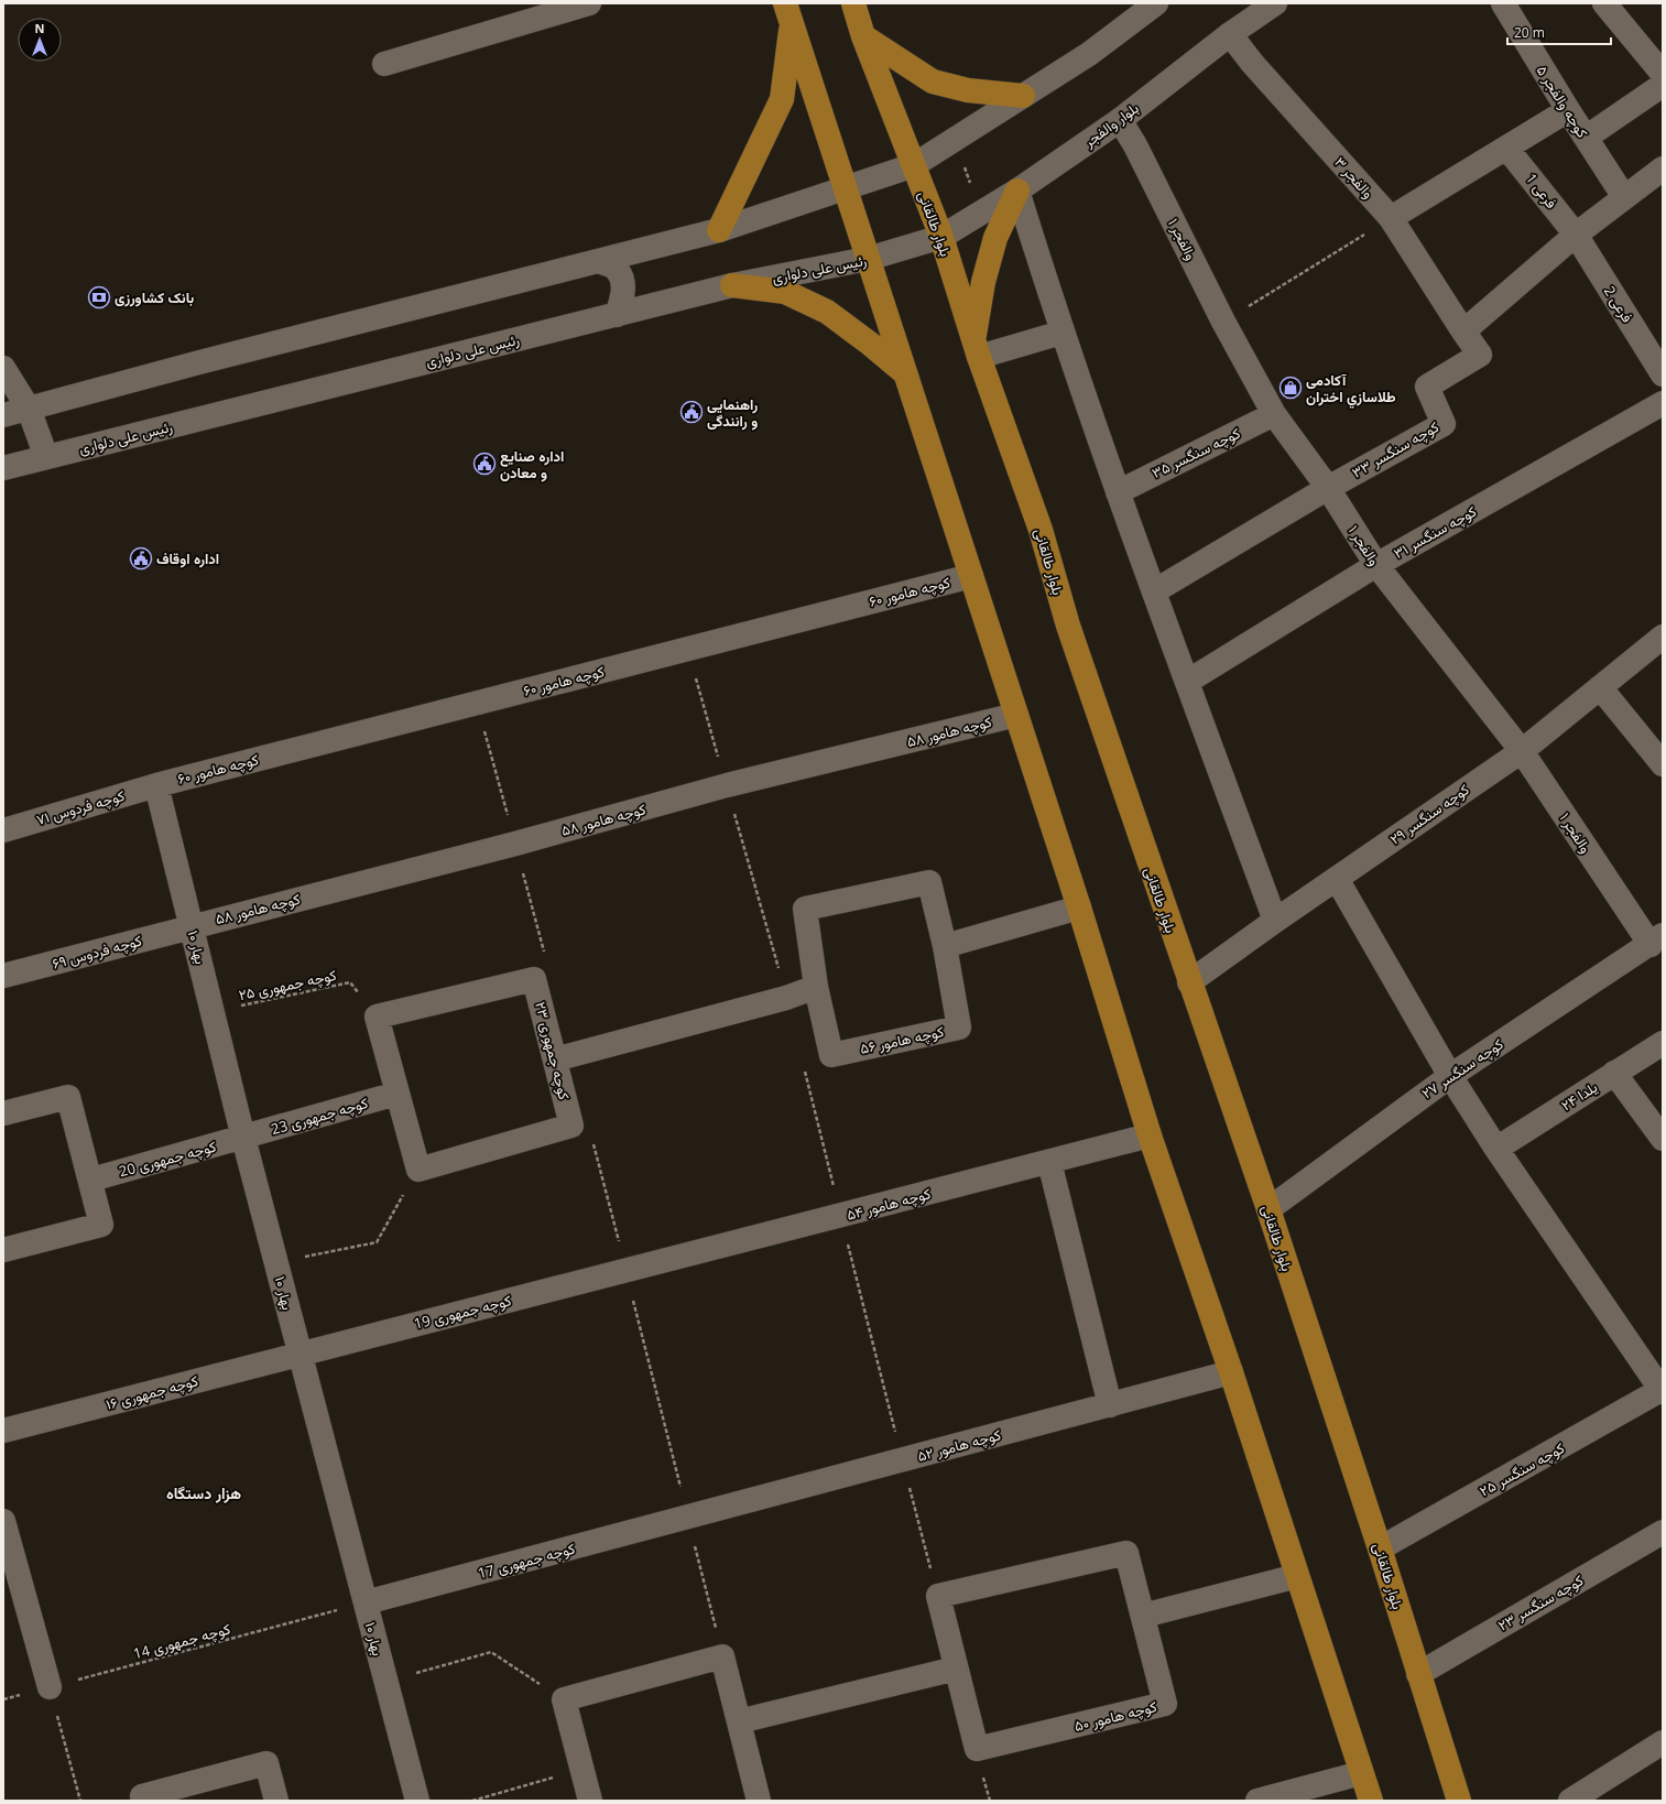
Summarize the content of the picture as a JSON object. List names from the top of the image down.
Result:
{
  "streets": {
    "main road": ["بلوار طالقانی"],
    "street": [
      "کوچه والفجر ۵",
      "بلوار والفجر",
      "والفجر ۳",
      "فرعی 1",
      "والفجر ۱",
      "رئیس علی دلواری",
      "فرعی 2",
      "کوچه سنگسر ۳۳",
      "کوچه سنگسر ۳۵",
      "کوچه سنگسر ۳۱",
      "کوچه هامور ۶۰",
      "کوچه هامور ۵۸",
      "کوچه فردوس ۷۱",
      "کوچه سنگسر ۲۹",
      "بهار ۱۰",
      "کوچه فردوس ۶۹",
      "کوچه هامور ۵۶",
      "کوچه جمهوری ۲۳",
      "کوچه سنگسر ۲۷",
      "یلدا ۲۴",
      "کوچه جمهوری 23",
      "کوچه جمهوری 20",
      "کوچه هامور ۵۴",
      "کوچه جمهوری 19",
      "کوچه جمهوری ۱۶",
      "کوچه هامور ۵۲",
      "کوچه سنگسر ۲۵",
      "کوچه جمهوری 17",
      "کوچه سنگسر ۲۳",
      "کوچه هامور ۵۰"
    ],
    "path": ["کوچه جمهوری ۲۵", "کوچه جمهوری 14"]
  },
  "crossings": [
    ["بلوار والفجر", "والفجر ۳"],
    ["بلوار والفجر", "بلوار طالقانی"],
    ["بلوار والفجر", "والفجر ۱"],
    ["بلوار والفجر", "رئیس علی دلواری"],
    ["والفجر ۳", "کوچه سنگسر ۳۳"],
    ["فرعی 1", "فرعی 2"],
    ["بلوار طالقانی", "رئیس علی دلواری"],
    ["بلوار طالقانی", "کوچه سنگسر ۲۹"],
    ["بلوار طالقانی", "کوچه سنگسر ۲۷"],
    ["بلوار طالقانی", "کوچه سنگسر ۲۵"],
    ["بلوار طالقانی", "کوچه سنگسر ۲۳"],
    ["والفجر ۱", "کوچه سنگسر ۳۳"],
    ["والفجر ۱", "کوچه سنگسر ۳۵"],
    ["والفجر ۱", "کوچه سنگسر ۳۱"],
    ["والفجر ۱", "کوچه سنگسر ۲۹"],
    ["والفجر ۱", "کوچه سنگسر ۲۷"],
    ["کوچه هامور ۶۰", "کوچه فردوس ۷۱"],
    ["کوچه هامور ۶۰", "بهار ۱۰"],
    ["کوچه هامور ۵۸", "بهار ۱۰"],
    ["کوچه هامور ۵۸", "کوچه فردوس ۶۹"],
    ["کوچه فردوس ۷۱", "بهار ۱۰"],
    ["بهار ۱۰", "کوچه فردوس ۶۹"],
    ["بهار ۱۰", "کوچه جمهوری ۲۵"],
    ["بهار ۱۰", "کوچه جمهوری 23"],
    ["بهار ۱۰", "کوچه جمهوری 20"],
    ["بهار ۱۰", "کوچه جمهوری 19"],
    ["بهار ۱۰", "کوچه جمهوری ۱۶"],
    ["بهار ۱۰", "کوچه جمهوری 17"],
    ["بهار ۱۰", "کوچه جمهوری 14"],
    ["کوچه جمهوری ۲۵", "کوچه جمهوری ۲۳"],
    ["کوچه جمهوری 23", "کوچه جمهوری 20"],
    ["کوچه هامور ۵۴", "کوچه جمهوری 19"],
    ["کوچه جمهوری 19", "کوچه جمهوری ۱۶"],
    ["کوچه هامور ۵۲", "کوچه جمهوری 17"],
    ["کوچه جمهوری 17", "کوچه جمهوری 14"]
  ],
  "districts": ["هزار دستگاه"],
  "places": {
    "bank": ["بانک کشاورزی"],
    "shop": ["آكادمى طلاسازي اختران"],
    "public building": ["راهنمایی و رانندگی", "اداره صنایع و معادن", "اداره اوقاف"]
  },
  "scale_bar": "20 m",
  "north": "top"
}
